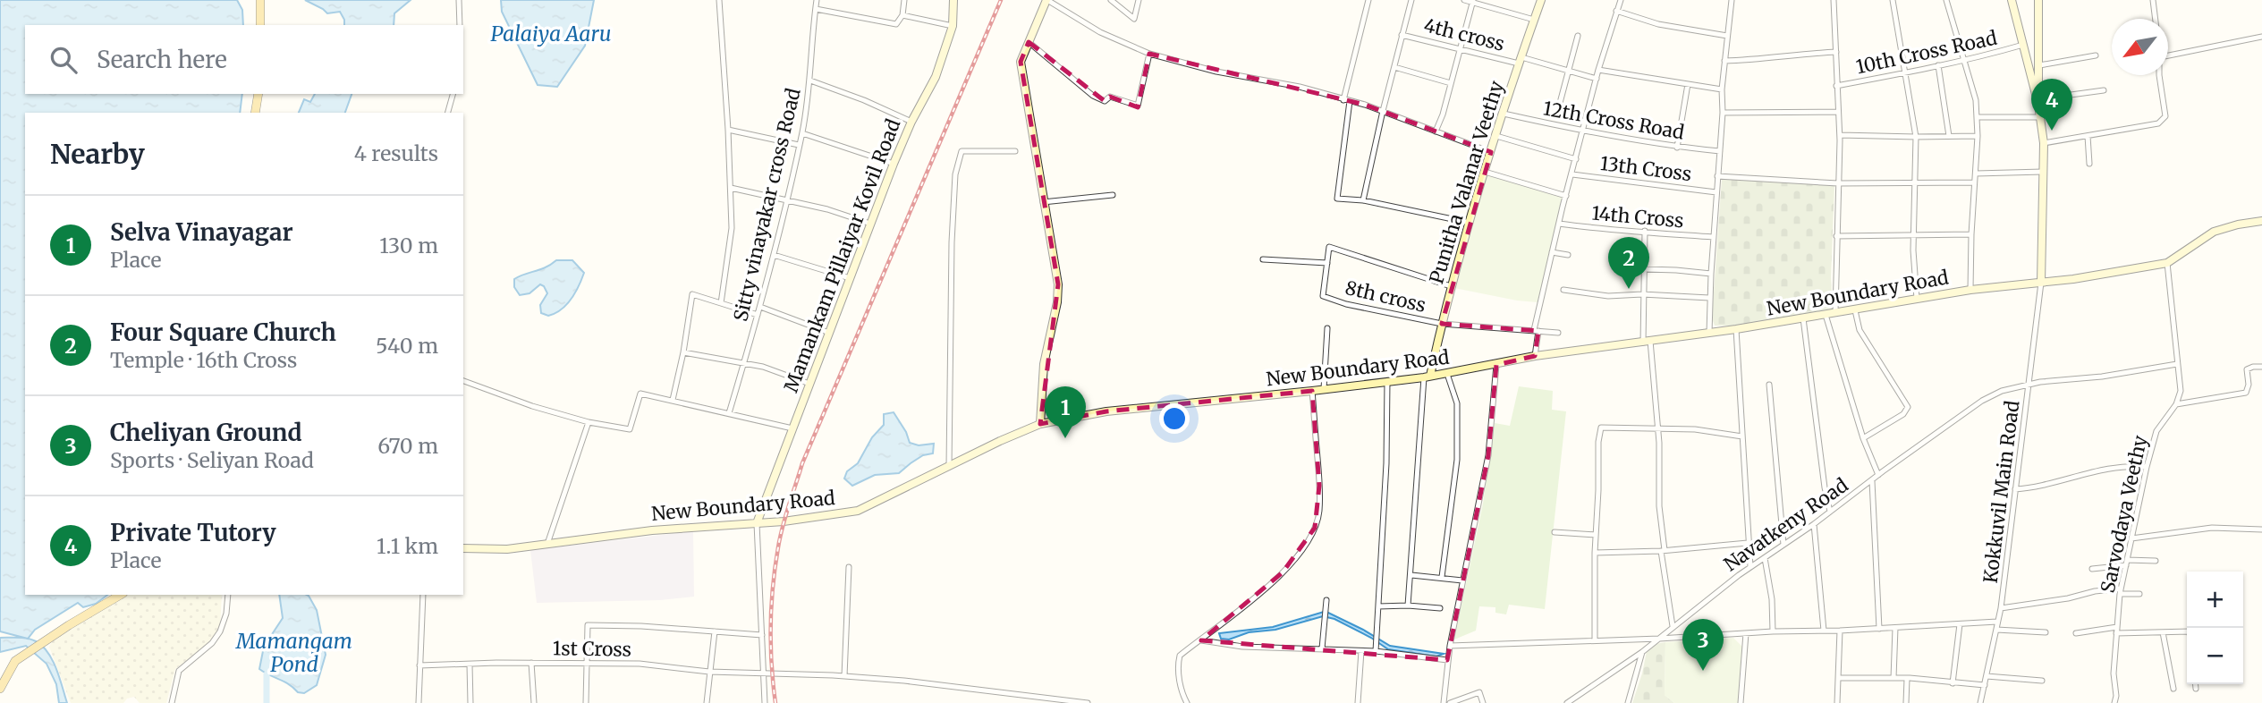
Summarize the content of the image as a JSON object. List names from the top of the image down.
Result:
{
  "streets": {
    "main road": ["Punitha Valanar Veethy", "Mamankam Pillaiyar Kovil Road", "New Boundary Road"],
    "street": [
      "4th cross",
      "10th Cross Road",
      "12th Cross Road",
      "13th Cross",
      "Sitty vinayakar cross Road",
      "14th Cross",
      "8th cross",
      "Kokkuvil Main Road",
      "Sarvodaya Veethy",
      "Navatkeny Road",
      "1st Cross"
    ]
  },
  "crossings": [
    ["4th cross", "Punitha Valanar Veethy"],
    ["12th Cross Road", "Punitha Valanar Veethy"],
    ["Punitha Valanar Veethy", "New Boundary Road"],
    ["Punitha Valanar Veethy", "8th cross"],
    ["Mamankam Pillaiyar Kovil Road", "New Boundary Road"],
    ["New Boundary Road", "Kokkuvil Main Road"],
    ["Kokkuvil Main Road", "Navatkeny Road"]
  ],
  "water": ["Palaiya Aaru", "Mamangam Pond"],
  "north": "bottom left",
  "page": {
    "search": "Search here",
    "pins": [
      "4",
      "2",
      "1",
      "3"
    ],
    "heading": ["Nearby", "4 results"],
    "list": [
      {
        "mark": "1",
        "name": "Selva Vinayagar",
        "note": "Place",
        "value": "130 m"
      },
      {
        "mark": "2",
        "name": "Four Square Church",
        "note": "Temple · 16th Cross",
        "value": "540 m"
      },
      {
        "mark": "3",
        "name": "Cheliyan Ground",
        "note": "Sports · Seliyan Road",
        "value": "670 m"
      },
      {
        "mark": "4",
        "name": "Private Tutory",
        "note": "Place",
        "value": "1.1 km"
      }
    ],
    "map_buttons": ["+", "−"]
  }
}
